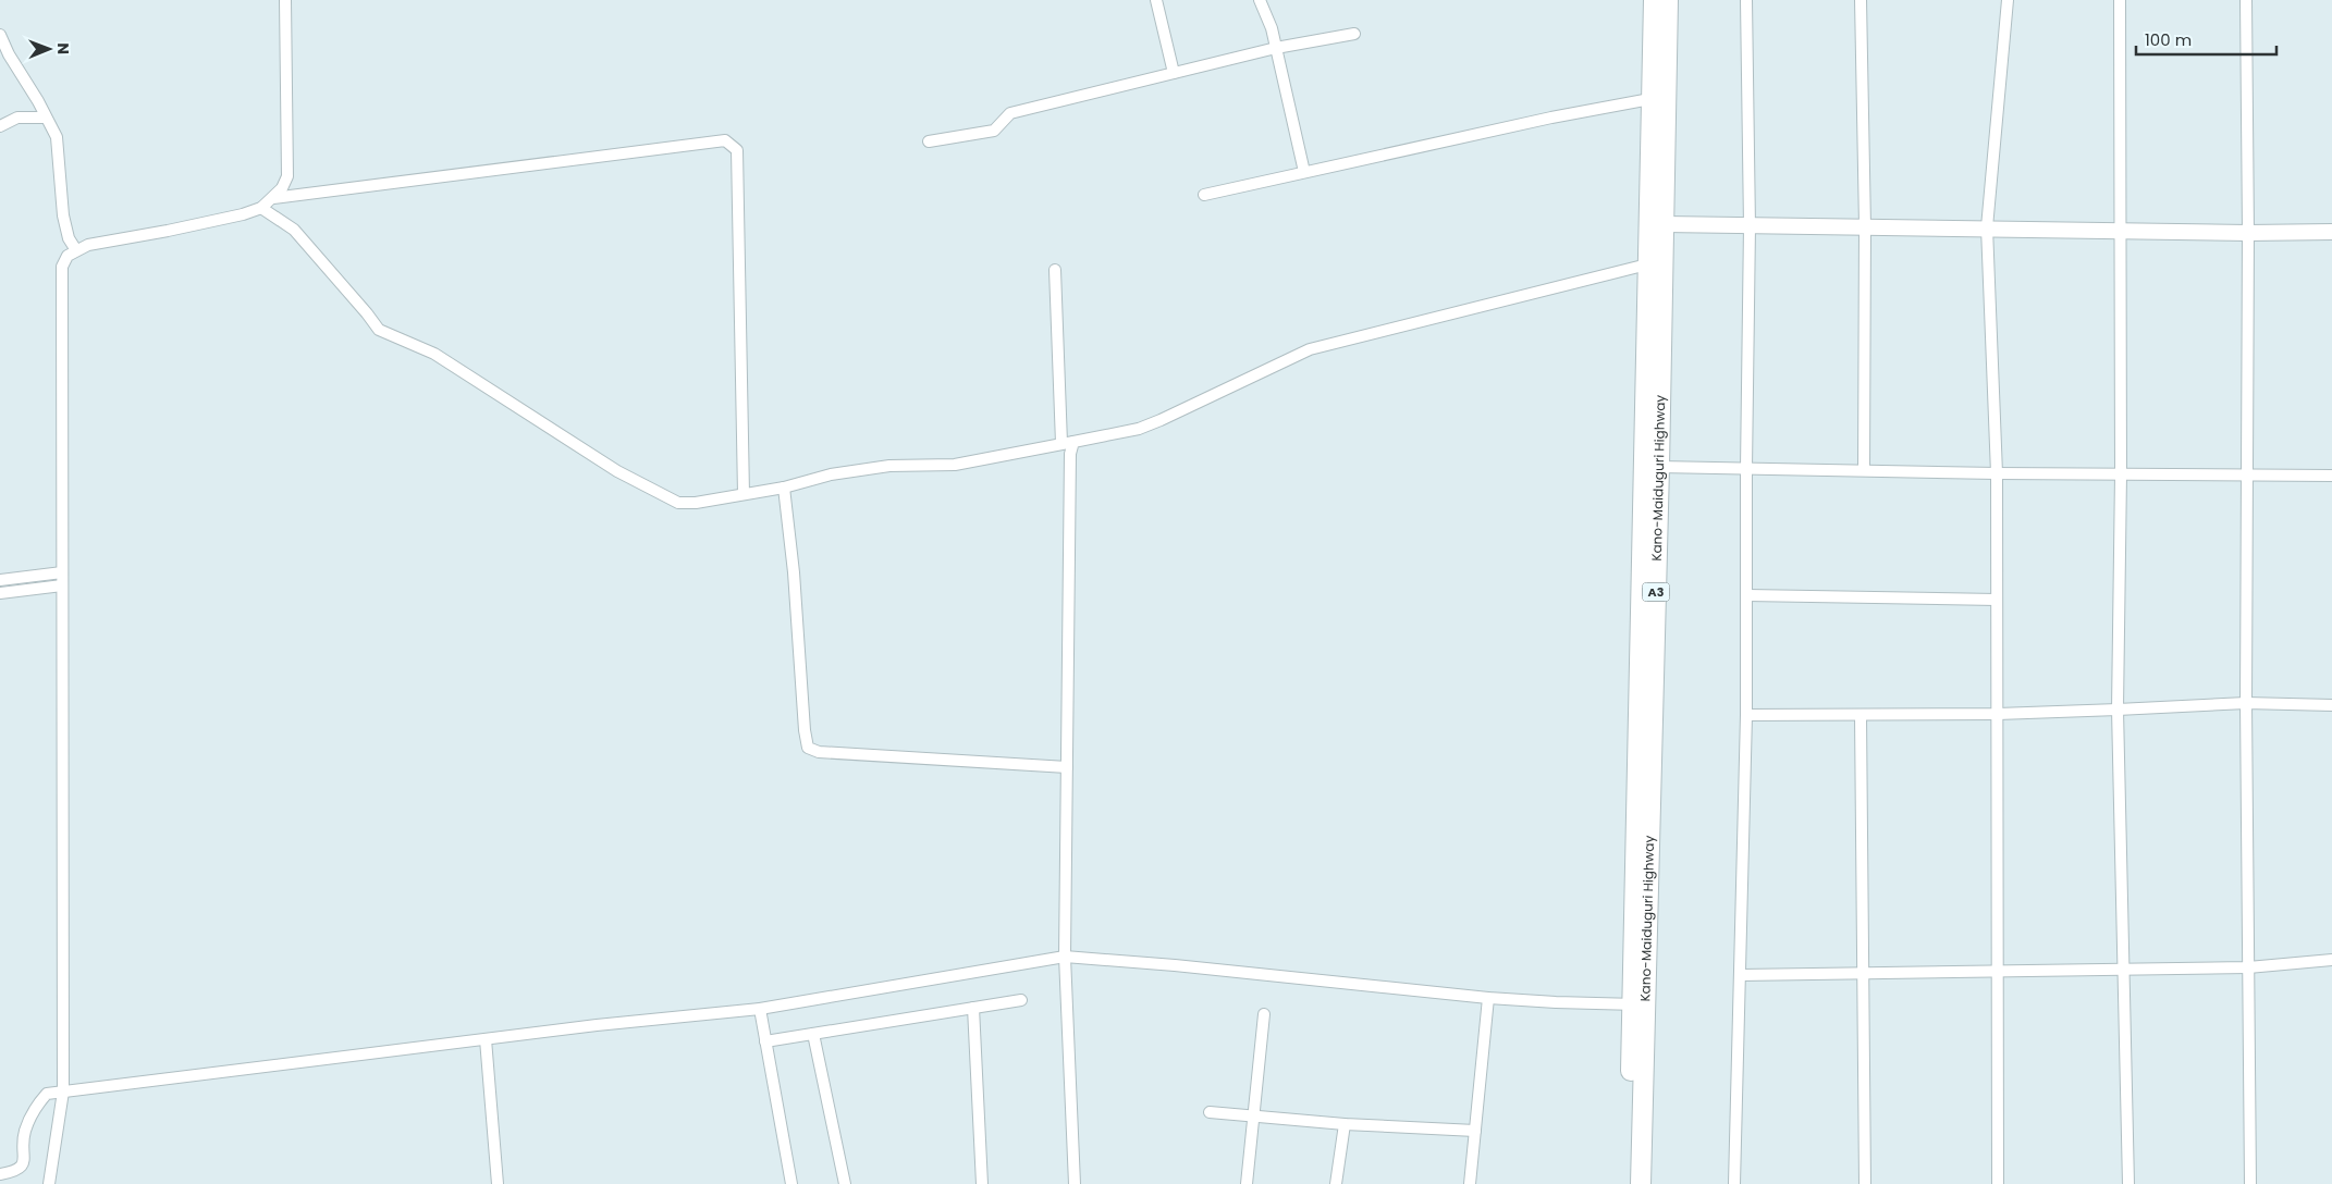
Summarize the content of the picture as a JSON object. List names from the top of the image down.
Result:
{
  "streets": {
    "highway": ["Kano-Maiduguri Highway", "A3"]
  },
  "scale_bar": "100 m",
  "north": "right"
}
